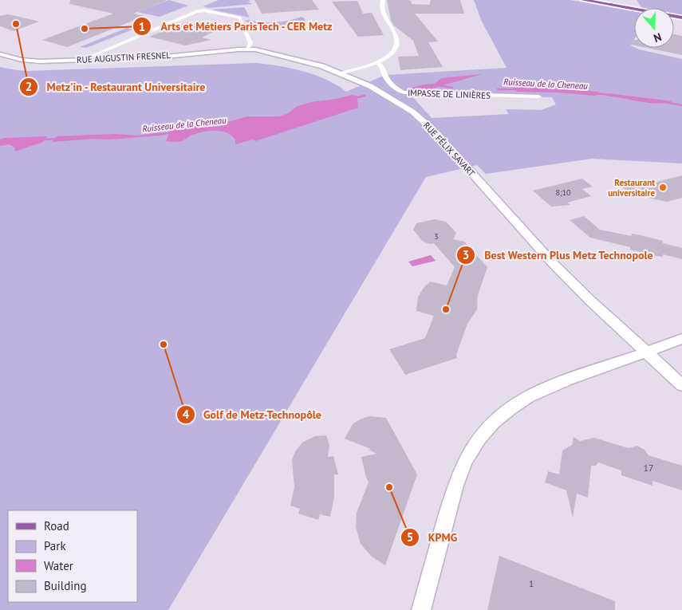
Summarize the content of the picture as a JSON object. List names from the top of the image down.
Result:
{
  "streets": {
    "street": ["RUE AUGUSTIN FRESNEL", "IMPASSE DE LINIÈRES", "RUE FÉLIX SAVART"]
  },
  "crossings": [
    ["RUE AUGUSTIN FRESNEL", "RUE FÉLIX SAVART"]
  ],
  "water": ["Ruisseau de la Cheneau"],
  "places": [
    "Metz'in - Restaurant Universitaire",
    "Arts et Métiers ParisTech - CER Metz",
    "Restaurant universitaire",
    "Best Western Plus Metz Technopole",
    "Golf de Metz-Technopôle",
    "KPMG"
  ],
  "house_numbers": [
    "8;10",
    "3",
    "17",
    "1"
  ],
  "legend": [
    "Road",
    "Park",
    "Water",
    "Building"
  ],
  "north": "bottom"
}
